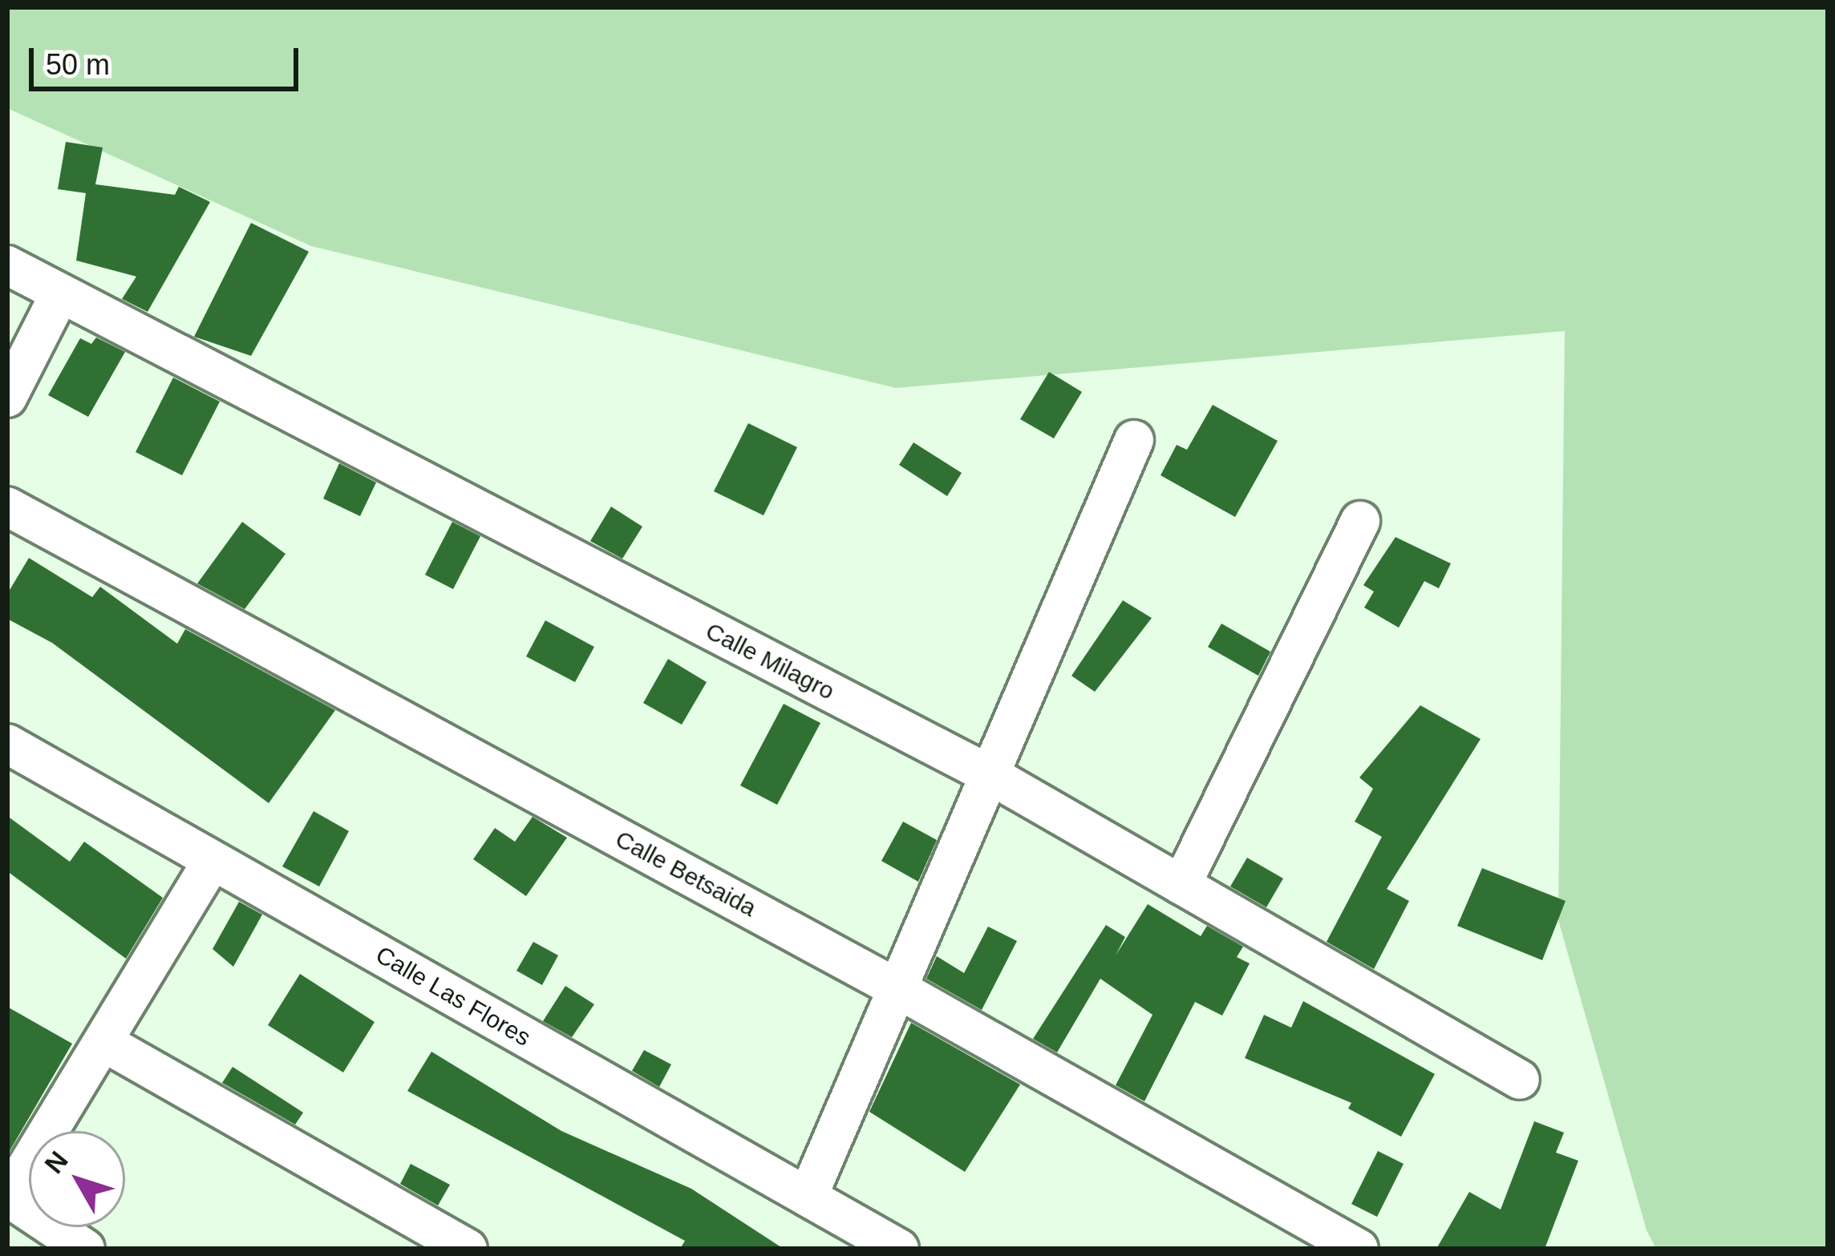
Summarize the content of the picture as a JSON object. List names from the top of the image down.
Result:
{
  "streets": {
    "street": ["Calle Milagro", "Calle Betsaida", "Calle Las Flores"]
  },
  "scale_bar": "50 m",
  "north": "top left"
}
